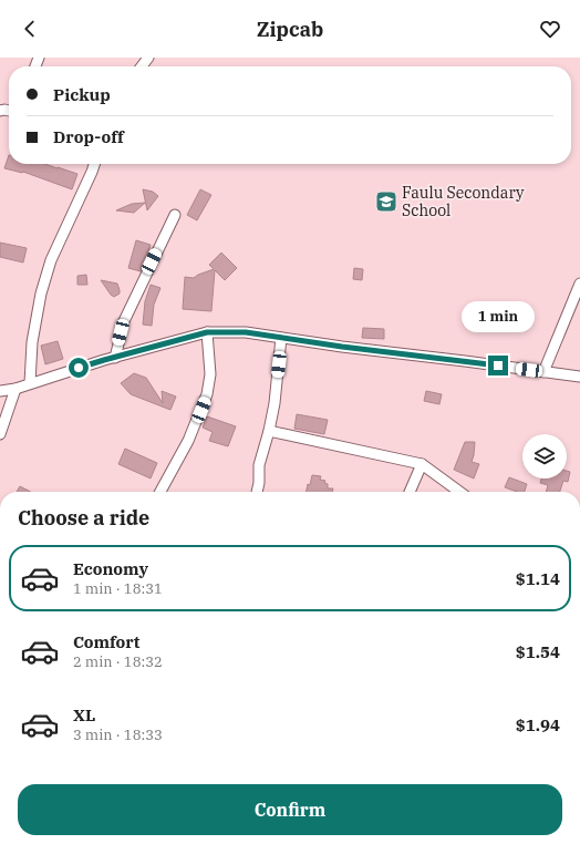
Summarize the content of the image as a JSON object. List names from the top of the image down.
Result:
{
  "places": {
    "school or university": ["Faulu Secondary School"]
  },
  "page": {
    "header": "Zipcab",
    "banner": ["Pickup", "Drop-off"],
    "bubble": "1 min",
    "heading": "Choose a ride",
    "list": [
      {
        "name": "Economy",
        "note": "1 min · 18:31",
        "value": "$1.14"
      },
      {
        "name": "Comfort",
        "note": "2 min · 18:32",
        "value": "$1.54"
      },
      {
        "name": "XL",
        "note": "3 min · 18:33",
        "value": "$1.94"
      }
    ],
    "buttons": "Confirm"
  }
}
